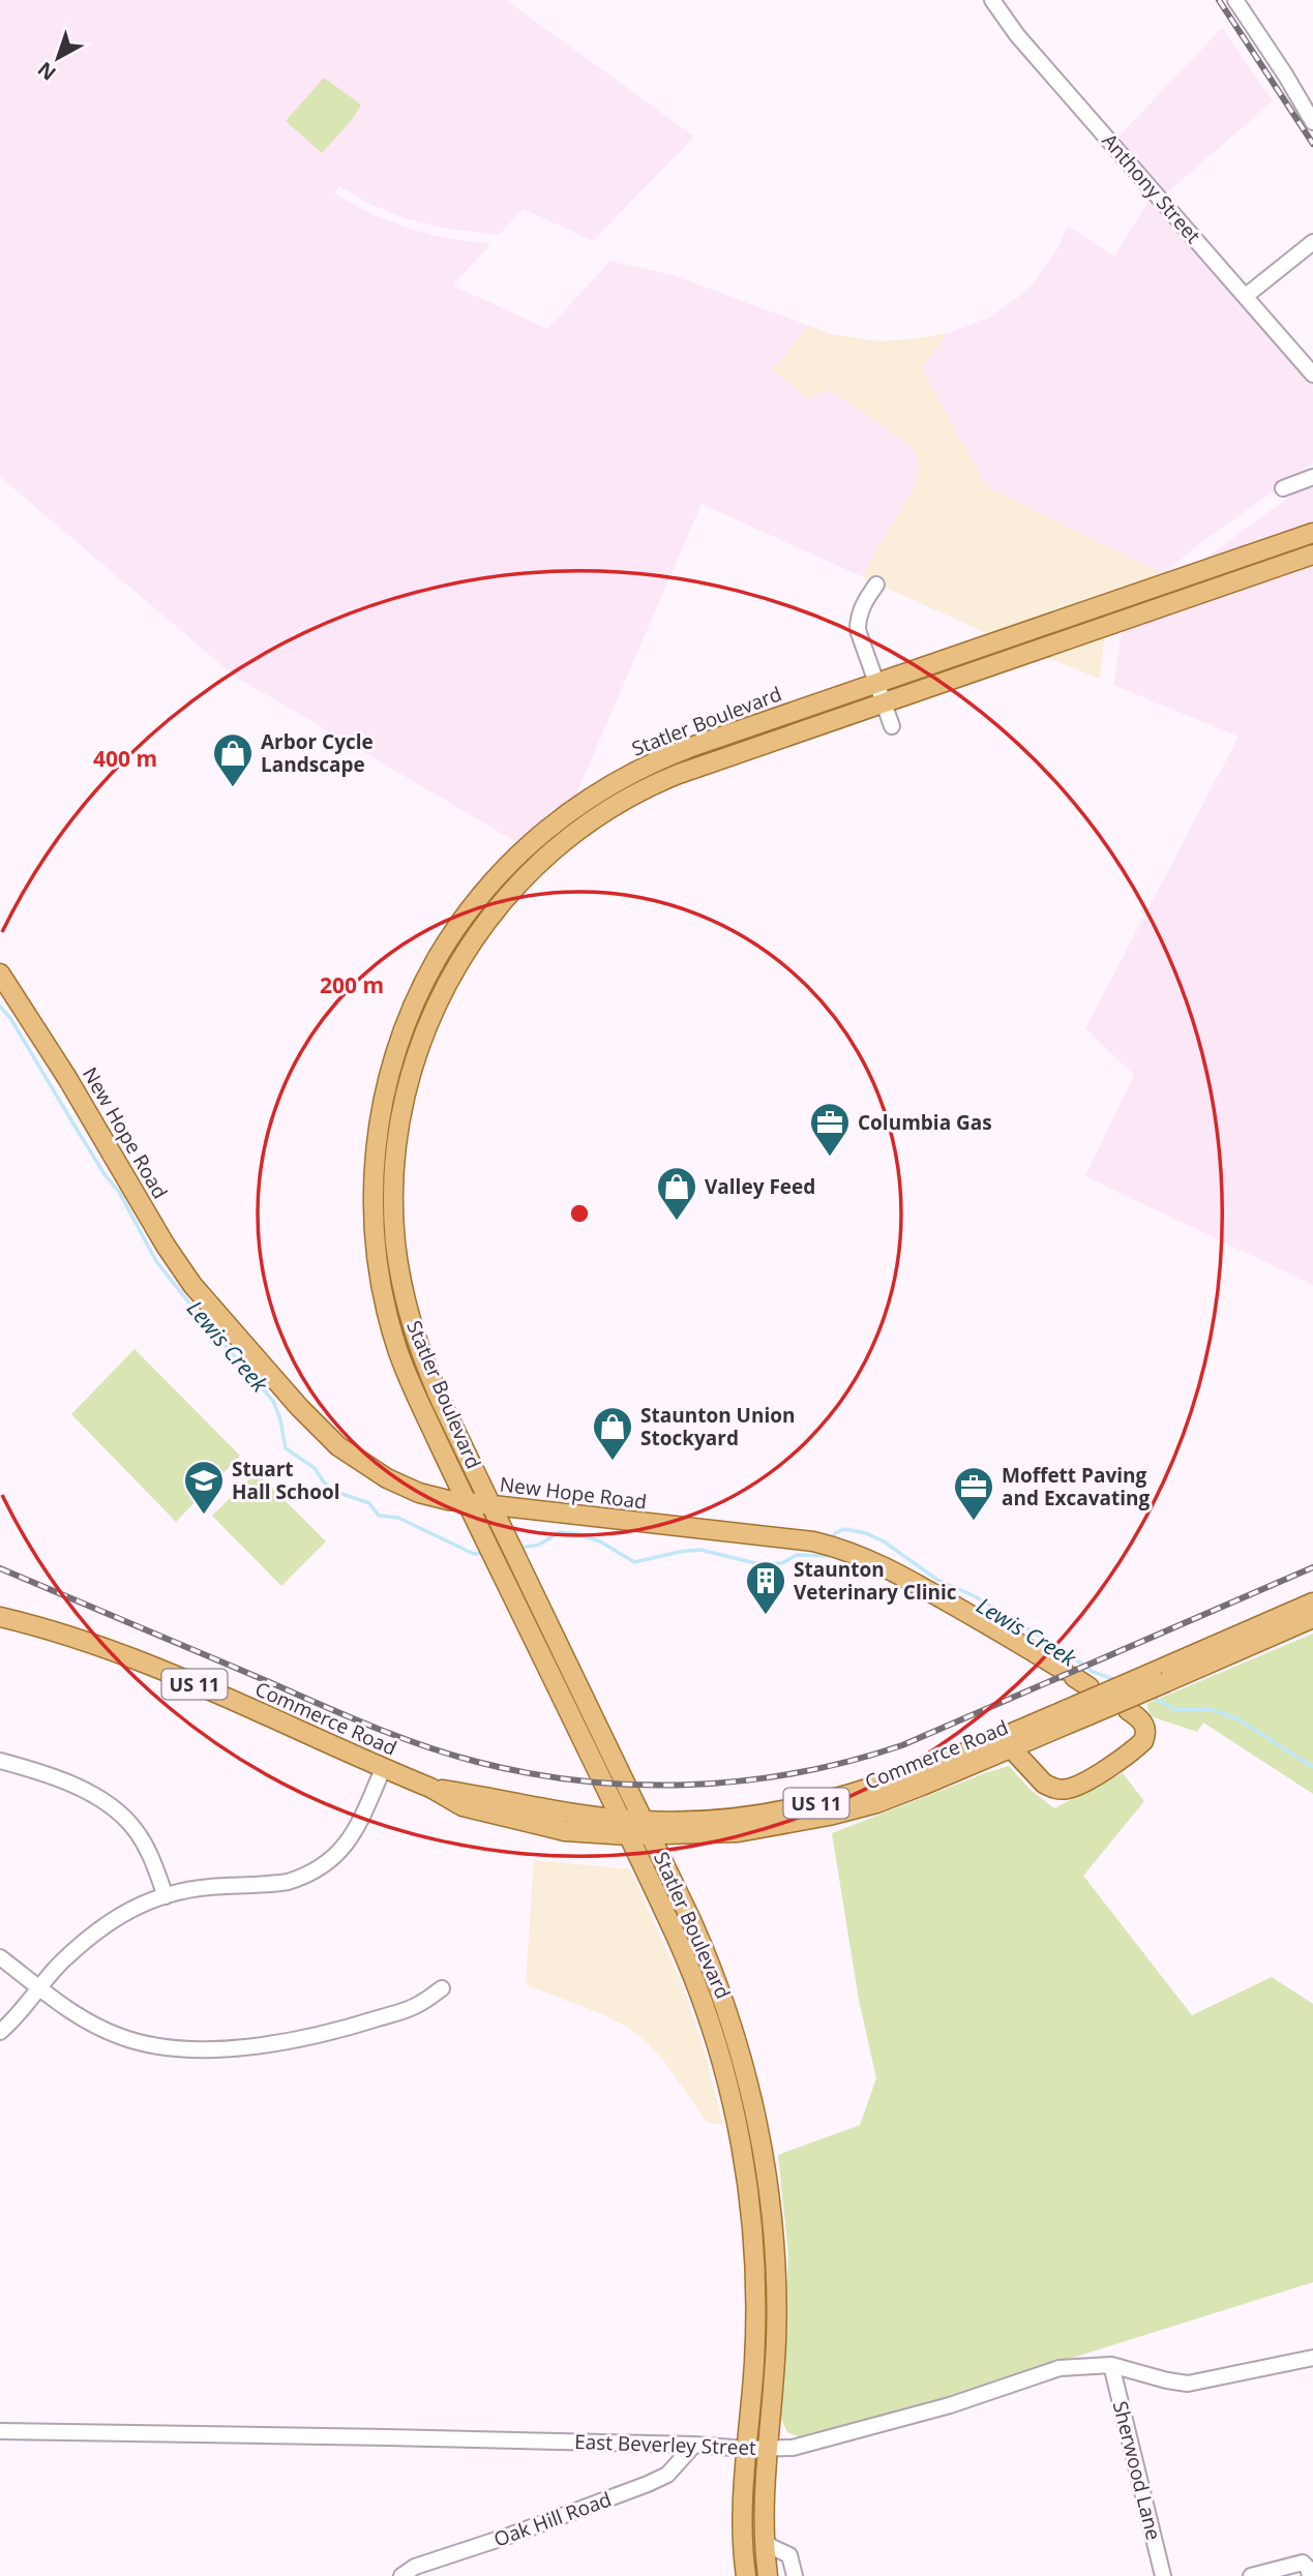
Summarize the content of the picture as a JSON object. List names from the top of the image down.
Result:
{
  "streets": {
    "main road": [
      "Statler Boulevard",
      "New Hope Road",
      "US 11",
      "Commerce Road"
    ],
    "street": [
      "Anthony Street",
      "East Beverley Street",
      "Sherwood Lane",
      "Oak Hill Road"
    ]
  },
  "crossings": [
    ["Statler Boulevard", "New Hope Road"],
    ["Statler Boulevard", "Commerce Road"],
    ["Statler Boulevard", "East Beverley Street"],
    ["East Beverley Street", "Sherwood Lane"],
    ["East Beverley Street", "Oak Hill Road"]
  ],
  "water": ["Lewis Creek"],
  "places": {
    "shop": ["Arbor Cycle Landscape", "Valley Feed", "Staunton Union Stockyard"],
    "office": ["Columbia Gas", "Moffett Paving and Excavating"],
    "school or university": ["Stuart Hall School"],
    "building": ["Staunton Veterinary Clinic"]
  },
  "north": "bottom left",
  "rings": ["400 m", "200 m"]
}
